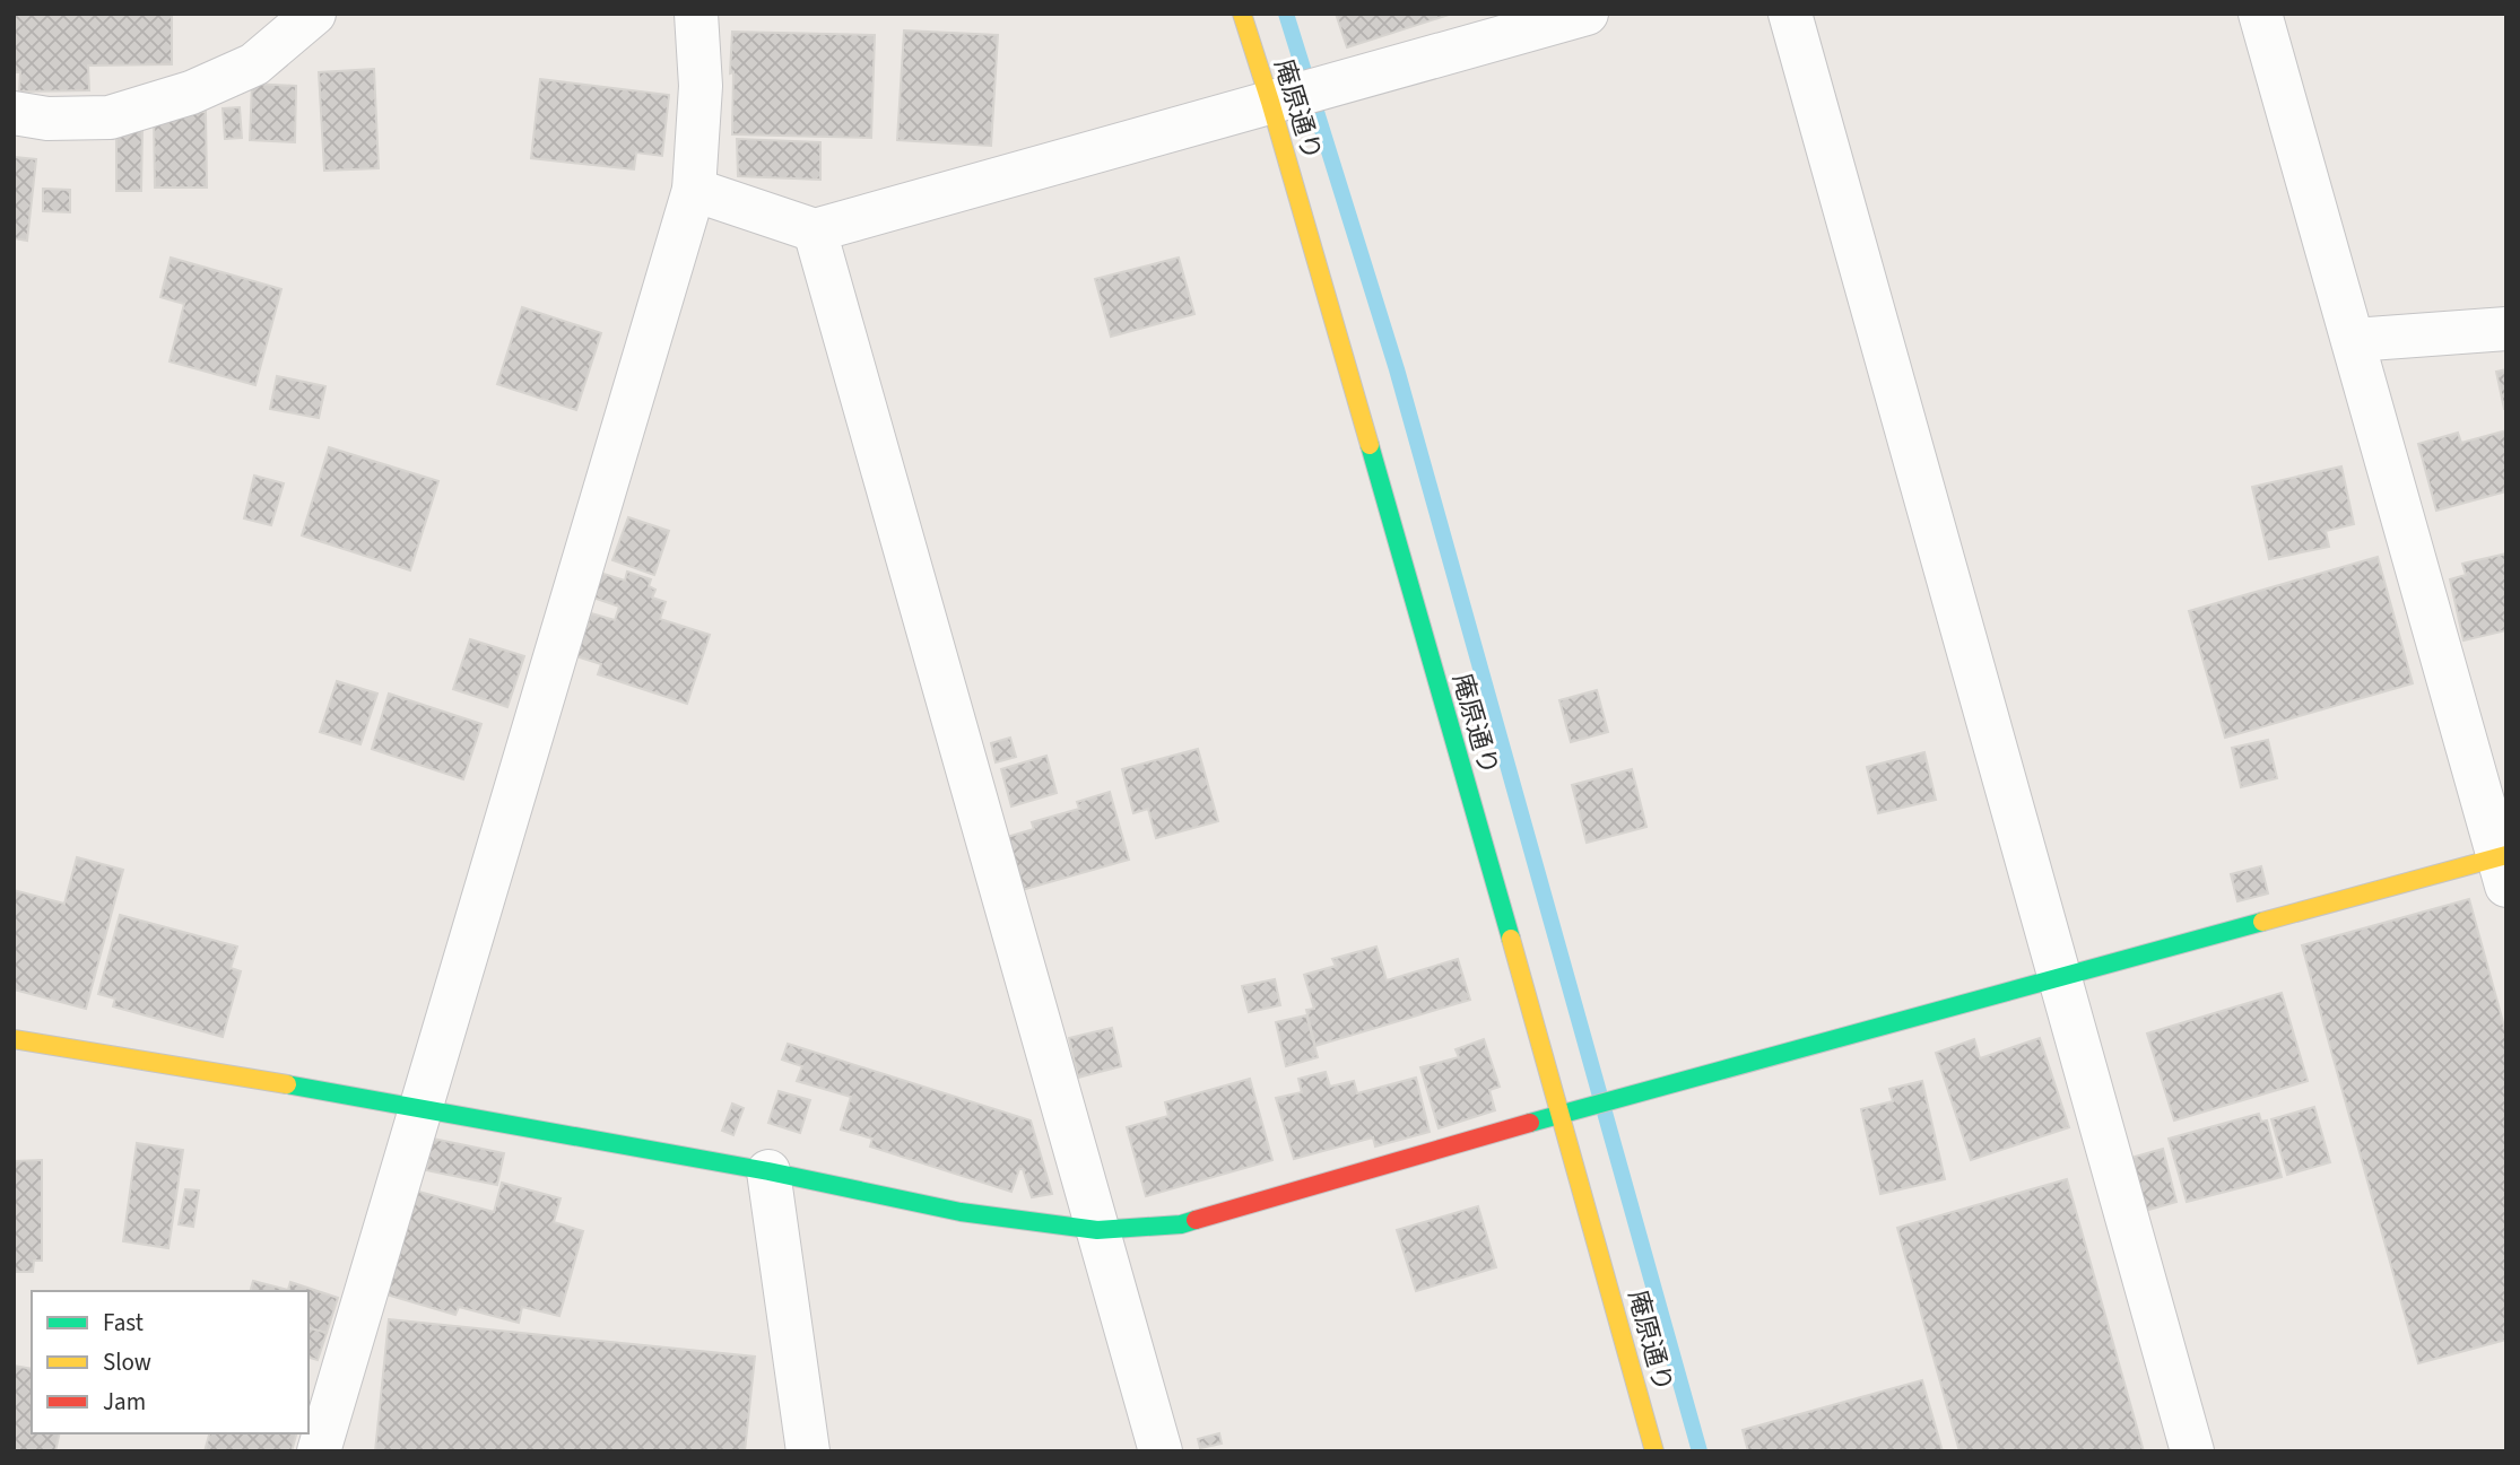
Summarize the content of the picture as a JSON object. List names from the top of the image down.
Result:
{
  "streets": {
    "street": ["庵原通り"]
  },
  "legend": ["Fast", "Slow", "Jam"]
}
